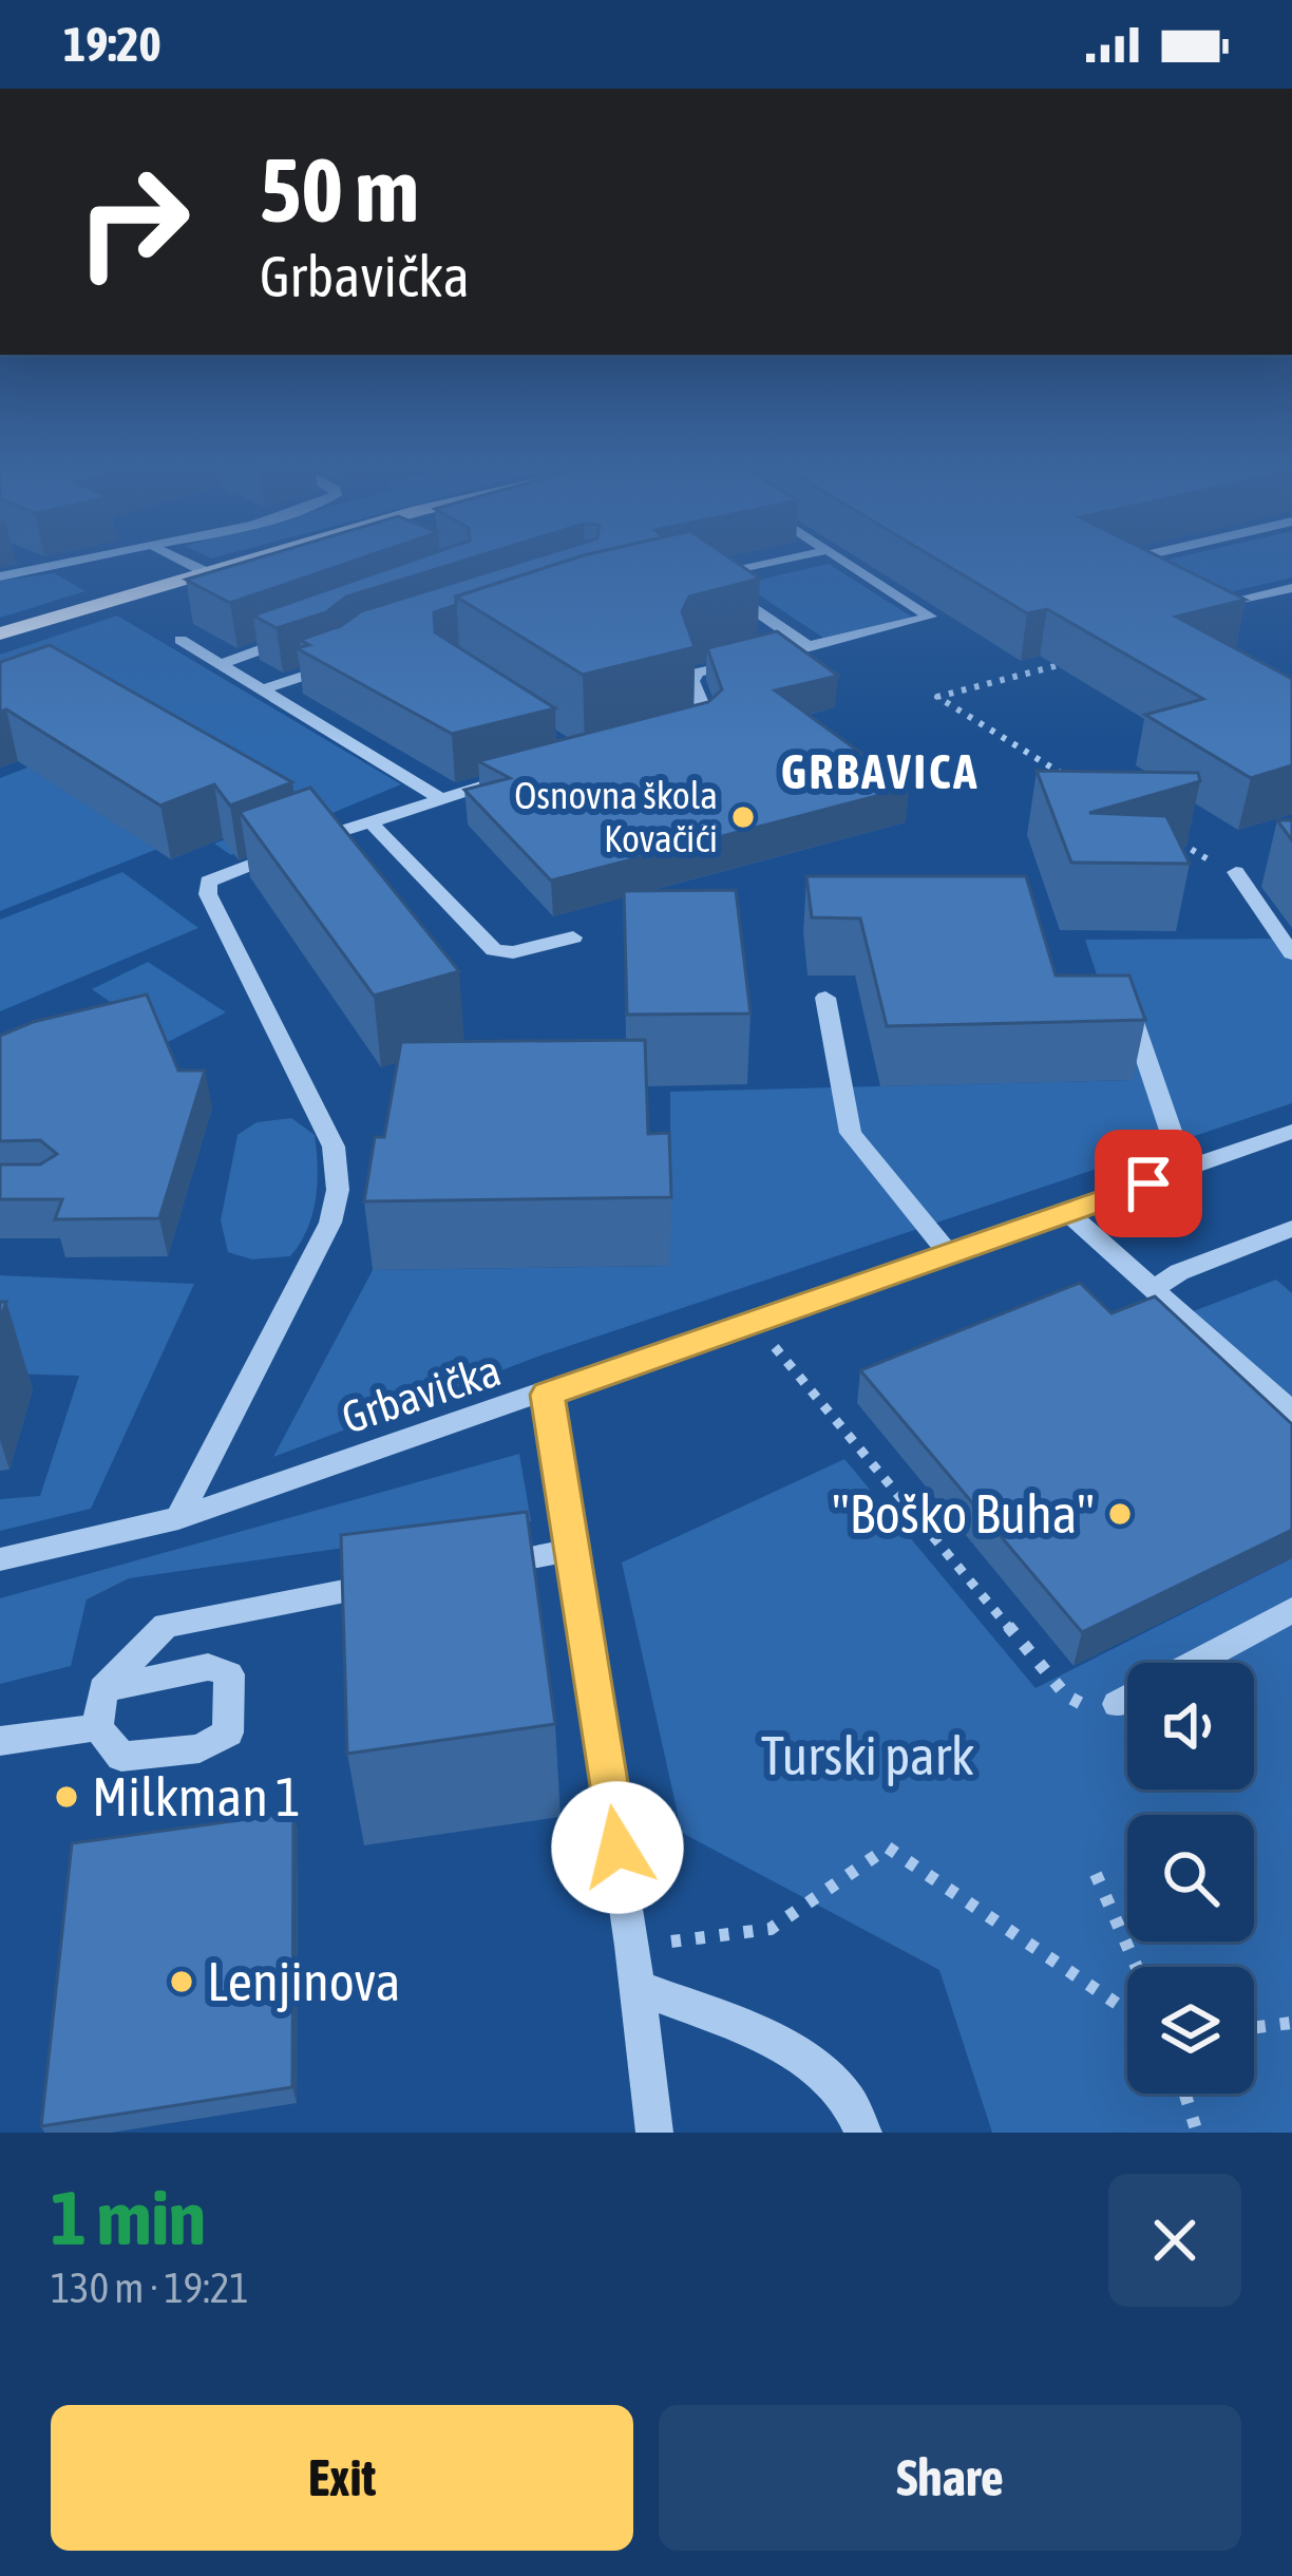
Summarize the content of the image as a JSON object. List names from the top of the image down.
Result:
{
  "streets": {
    "street": ["Grbavička"]
  },
  "districts": ["GRBAVICA"],
  "parks": ["Turski park"],
  "places": [
    "Osnovna škola Kovačići",
    "\"Boško Buha\"",
    "Milkman 1",
    "Lenjinova"
  ],
  "page": {
    "status": "19:20",
    "turn": ["50 m", "Grbavička"],
    "heading": ["1 min", "130 m · 19:21"],
    "buttons": ["Exit", "Share"]
  }
}
